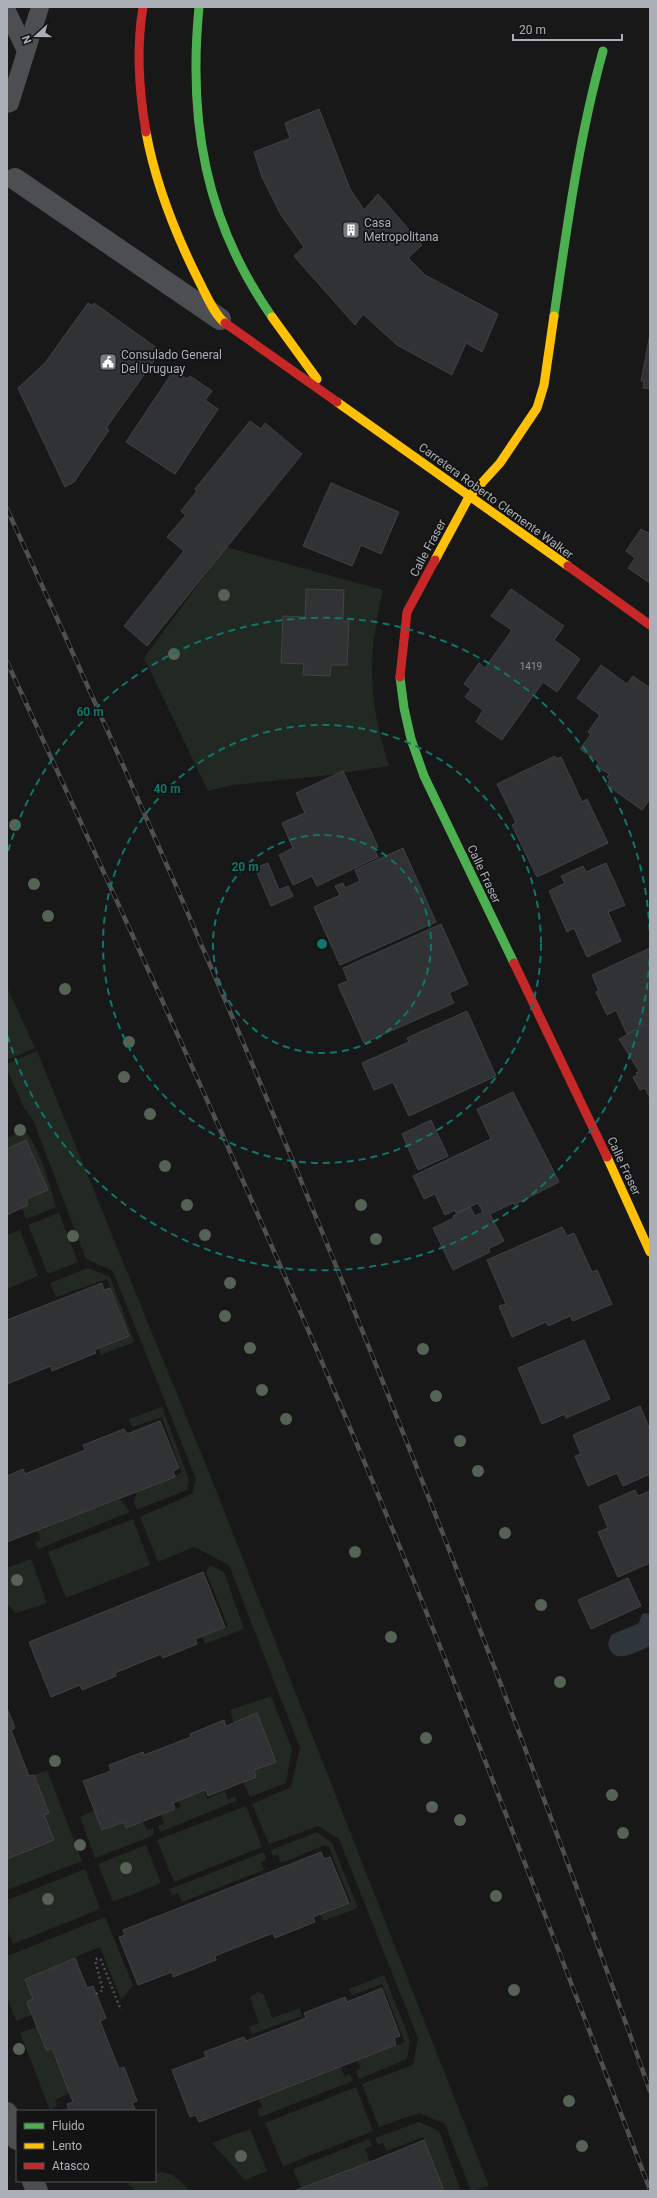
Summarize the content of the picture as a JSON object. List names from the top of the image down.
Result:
{
  "streets": {
    "main road": ["Carretera Roberto Clemente Walker", "Calle Fraser"]
  },
  "crossings": [
    ["Carretera Roberto Clemente Walker", "Calle Fraser"]
  ],
  "places": {
    "building": ["Casa Metropolitana"],
    "public building": ["Consulado General Del Uruguay"]
  },
  "house_numbers": ["1419"],
  "legend": ["Fluido", "Lento", "Atasco"],
  "scale_bar": "20 m",
  "north": "left",
  "rings": ["60 m", "40 m", "20 m"]
}
